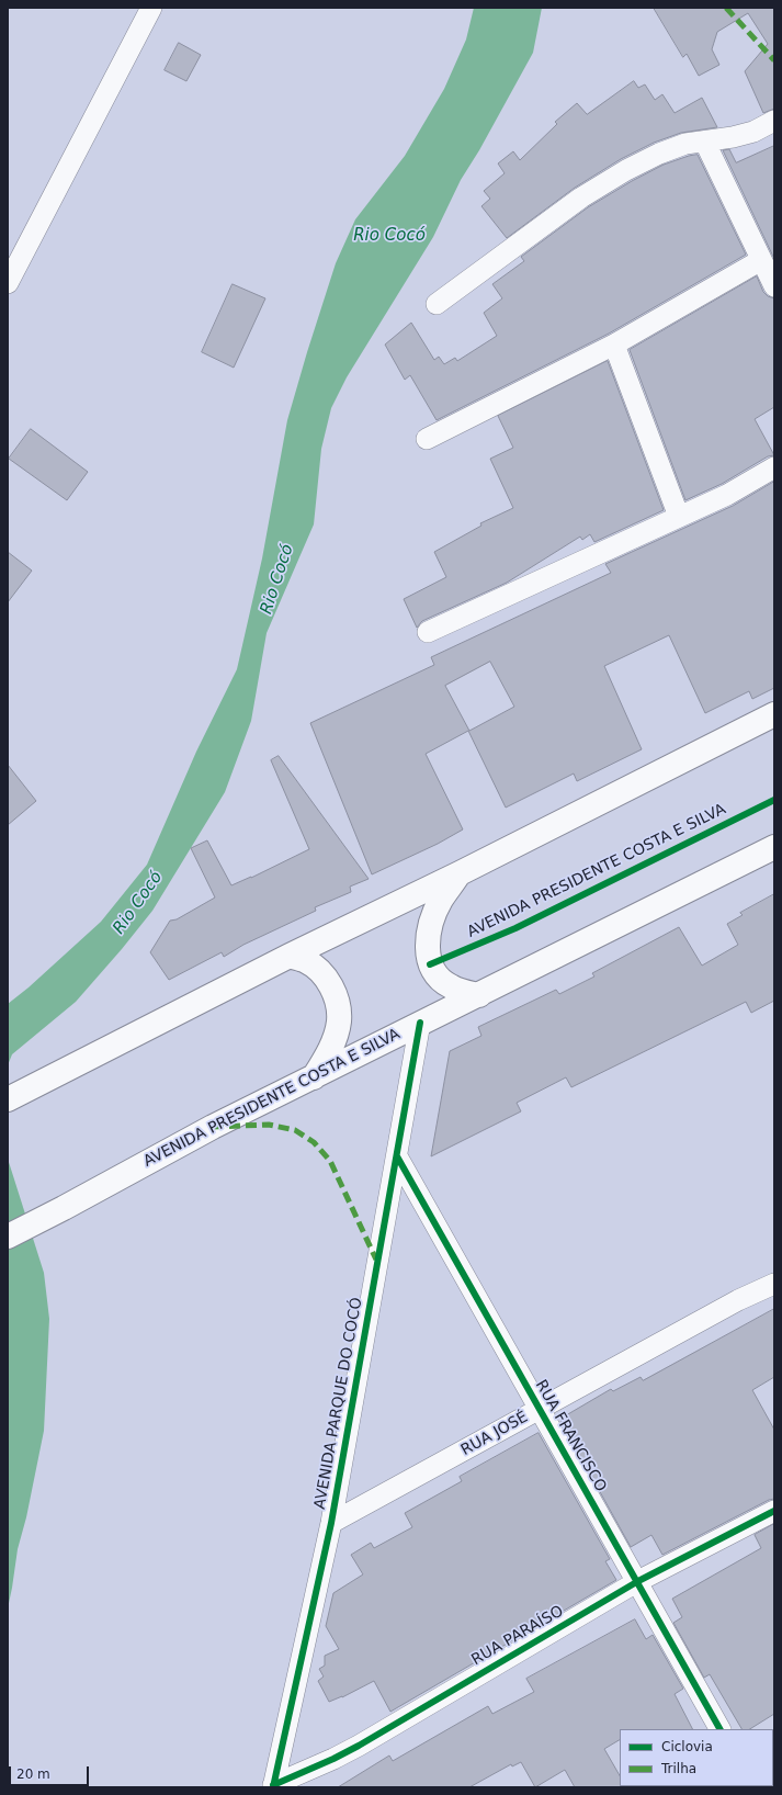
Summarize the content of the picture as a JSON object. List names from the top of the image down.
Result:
{
  "streets": {
    "main road": ["AVENIDA PRESIDENTE COSTA E SILVA"],
    "street": [
      "AVENIDA PARQUE DO COCÓ",
      "RUA JOSÉ",
      "RUA FRANCISCO",
      "RUA PARAÍSO"
    ]
  },
  "crossings": [
    ["AVENIDA PRESIDENTE COSTA E SILVA", "AVENIDA PARQUE DO COCÓ"],
    ["AVENIDA PARQUE DO COCÓ", "RUA JOSÉ"],
    ["AVENIDA PARQUE DO COCÓ", "RUA FRANCISCO"],
    ["AVENIDA PARQUE DO COCÓ", "RUA PARAÍSO"],
    ["RUA JOSÉ", "RUA FRANCISCO"],
    ["RUA FRANCISCO", "RUA PARAÍSO"]
  ],
  "water": ["Rio Cocó"],
  "legend": ["Ciclovia", "Trilha"],
  "scale_bar": "20 m"
}
